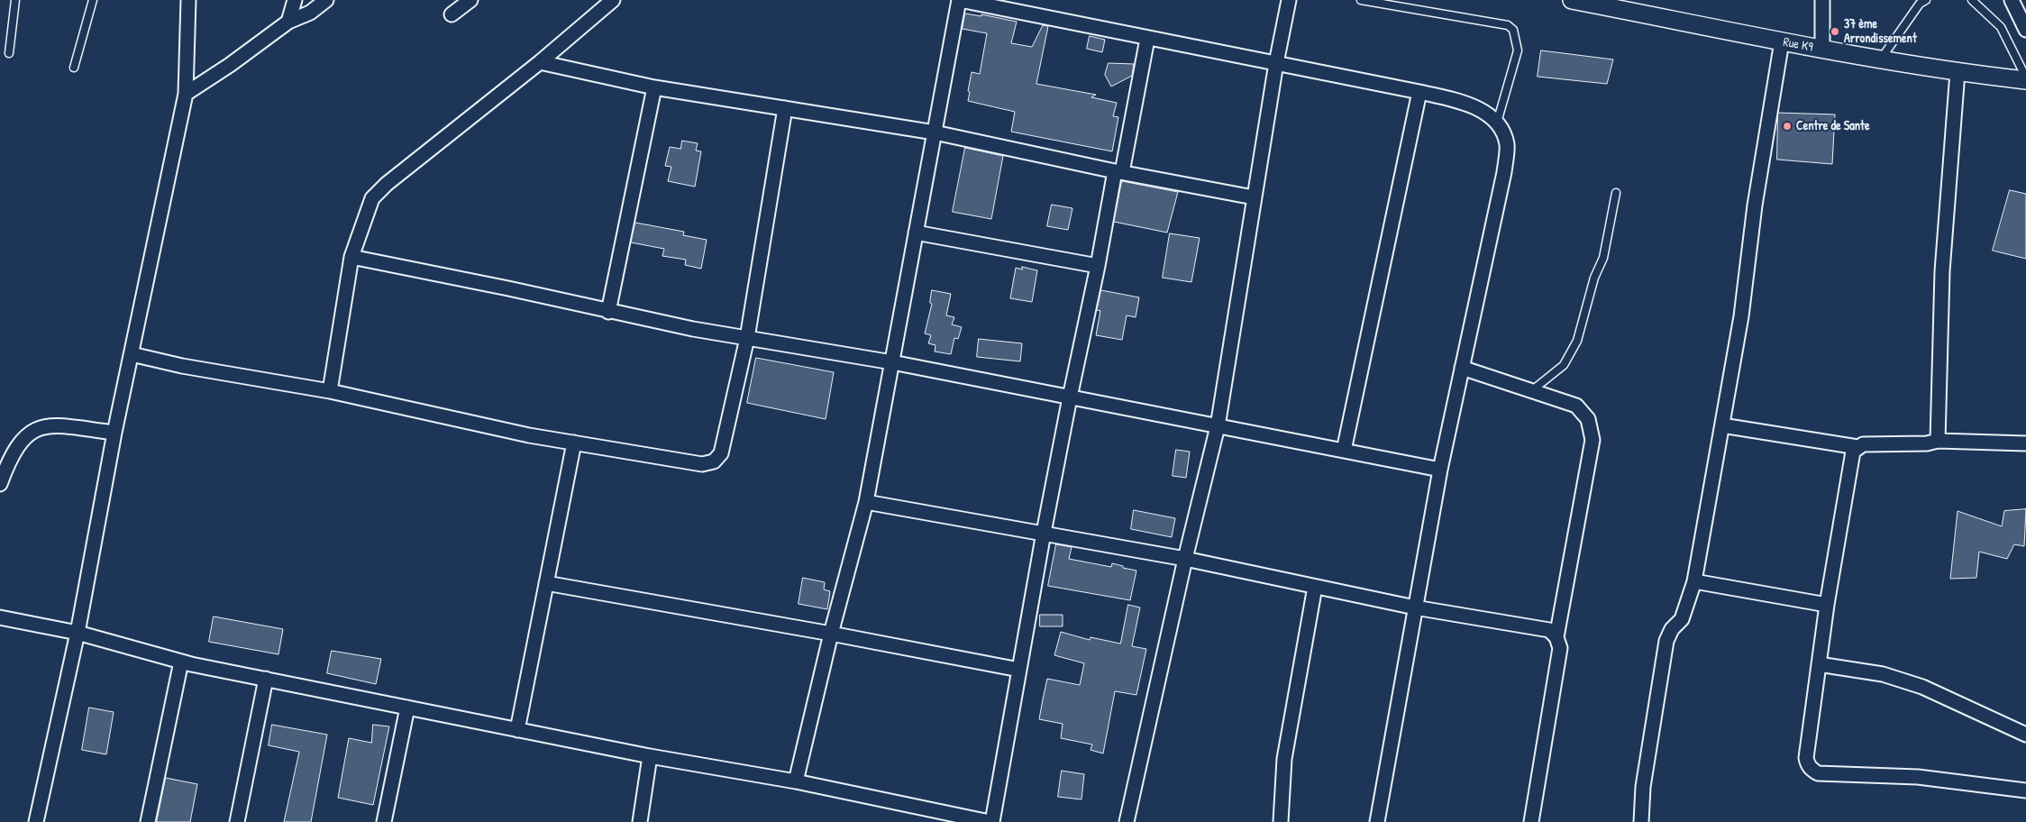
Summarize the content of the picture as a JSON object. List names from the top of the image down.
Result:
{
  "streets": {
    "street": ["Rue K9"]
  },
  "places": ["37 ème Arrondissement", "Centre de Sante"]
}
